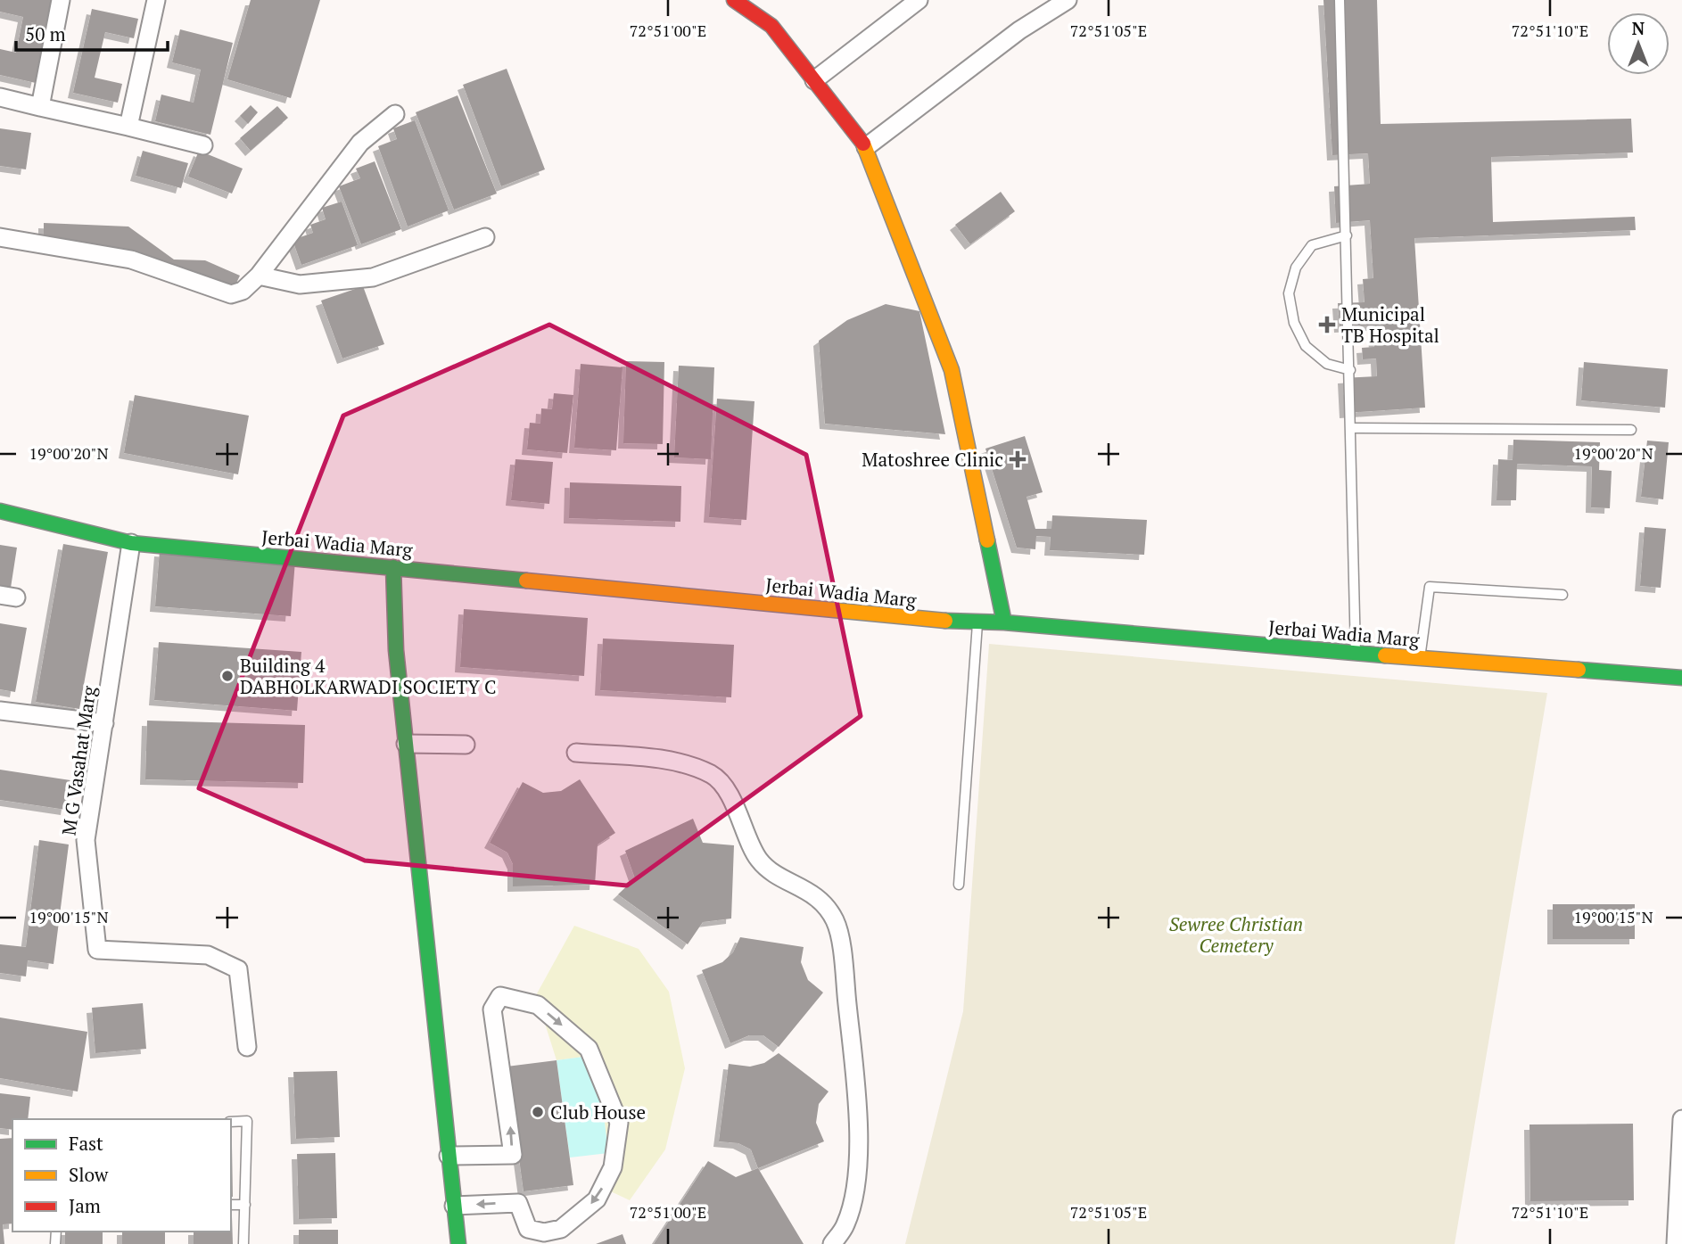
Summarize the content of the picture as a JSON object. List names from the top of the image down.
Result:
{
  "streets": {
    "main road": ["Jerbai Wadia Marg"],
    "street": ["M G Vasahat Marg"]
  },
  "crossings": [
    ["Jerbai Wadia Marg", "M G Vasahat Marg"]
  ],
  "parks": ["Sewree Christian Cemetery"],
  "places": {
    "health": ["Municipal TB Hospital", "Matoshree Clinic"],
    "other": ["Building 4 DABHOLKARWADI SOCIETY C", "Club House"]
  },
  "legend": ["Fast", "Slow", "Jam"],
  "scale_bar": "50 m",
  "north": "top",
  "coordinates": [
    "72°51'00\"E",
    "72°51'05\"E",
    "72°51'10\"E",
    "19°00'20\"N",
    "19°00'15\"N"
  ]
}
